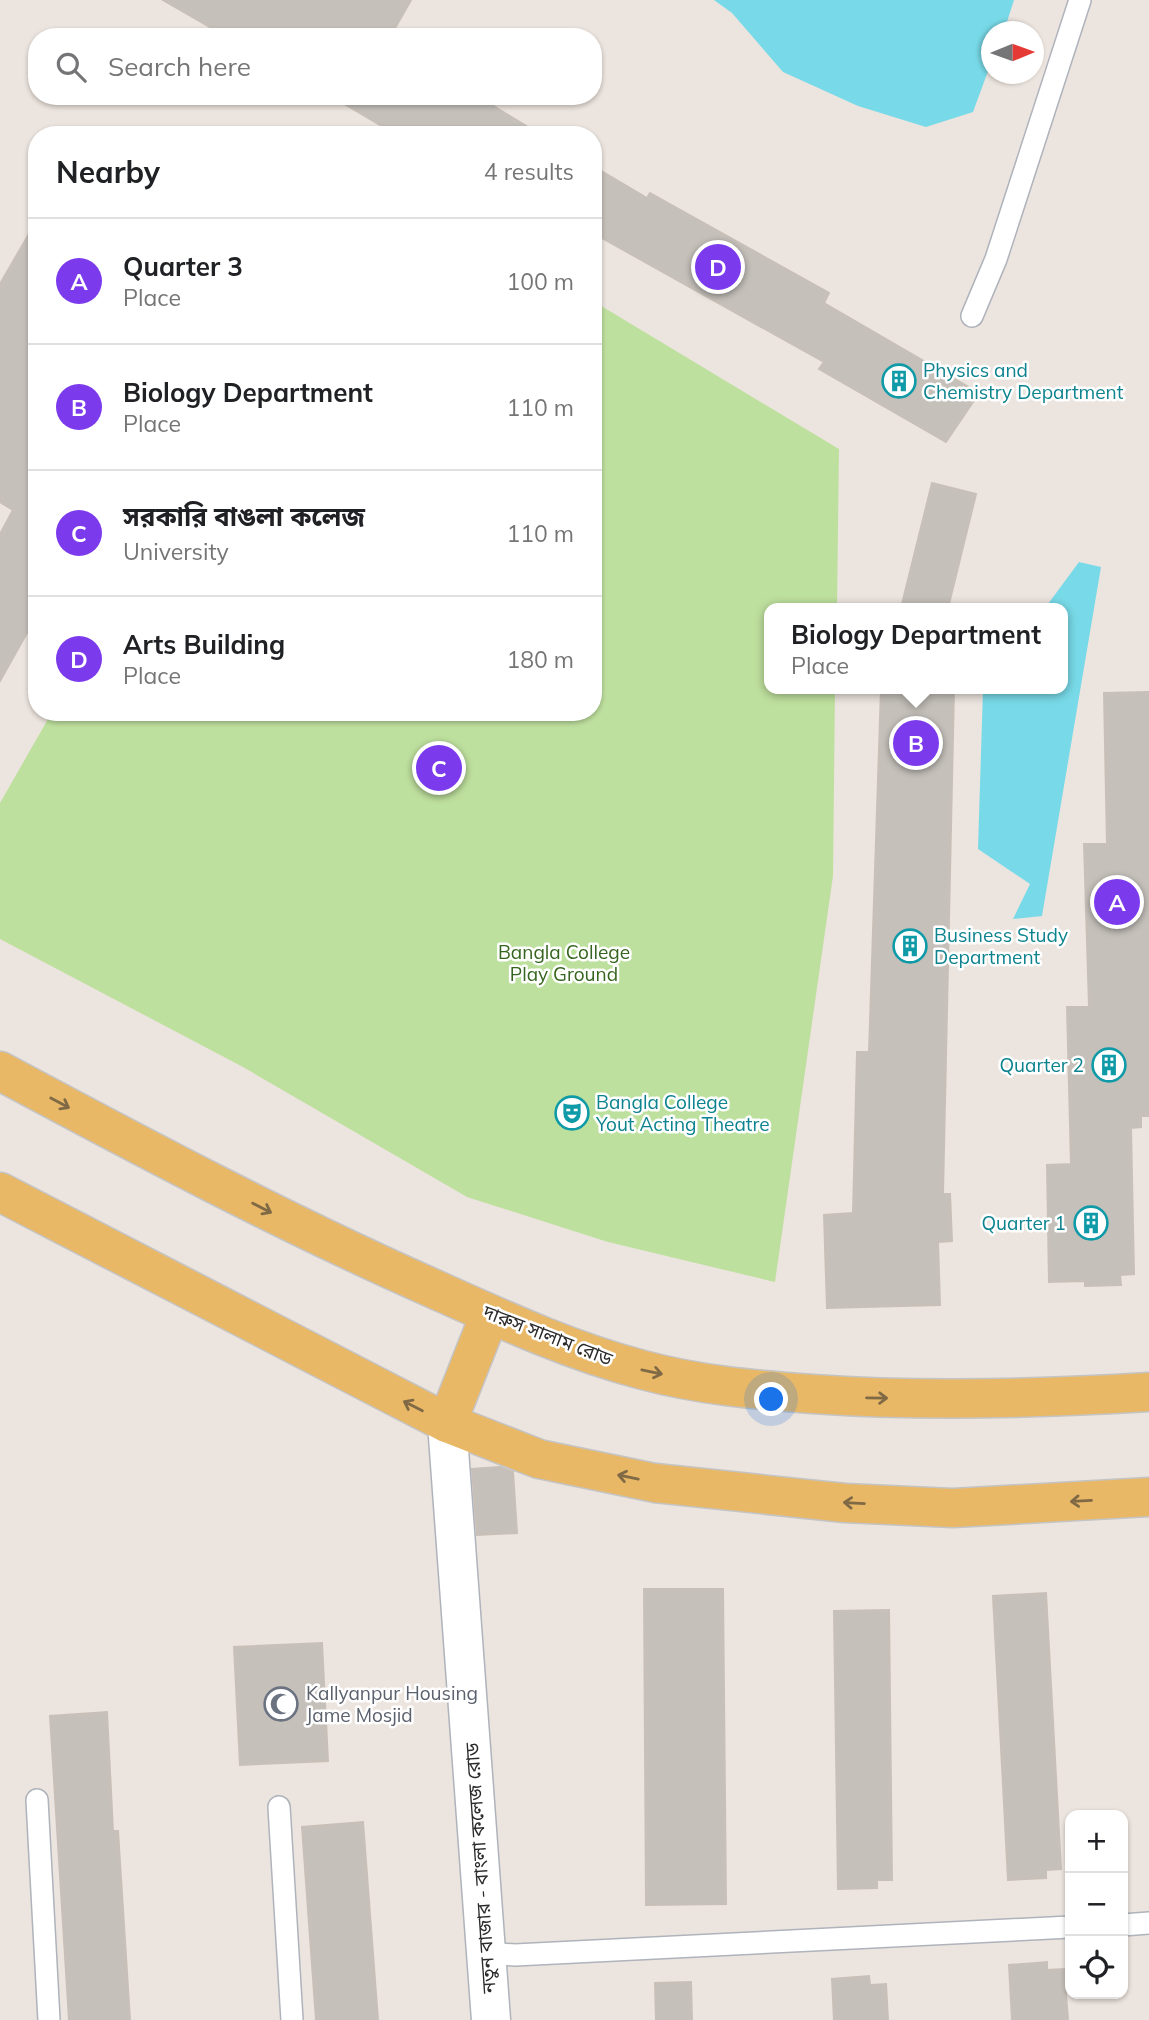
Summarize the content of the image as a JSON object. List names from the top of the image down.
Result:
{
  "streets": {
    "main road": ["দারুস সালাম রোড"],
    "street": ["নতুন বাজার - বাংলা কলেজ রোড"]
  },
  "parks": ["Bangla College Play Ground"],
  "places": {
    "building": [
      "Physics and Chemistry Department",
      "Business Study Department",
      "Quarter 2",
      "Quarter 1"
    ],
    "theatre": ["Bangla College Yout Acting Theatre"],
    "mosque": ["Kallyanpur Housing Jame Mosjid"]
  },
  "north": "right",
  "page": {
    "search": "Search here",
    "heading": ["Nearby", "4 results"],
    "list": [
      {
        "mark": "A",
        "name": "Quarter 3",
        "note": "Place",
        "value": "100 m"
      },
      {
        "mark": "B",
        "name": "Biology Department",
        "note": "Place",
        "value": "110 m"
      },
      {
        "mark": "C",
        "name": "সরকারি বাঙলা কলেজ",
        "note": "University",
        "value": "110 m"
      },
      {
        "mark": "D",
        "name": "Arts Building",
        "note": "Place",
        "value": "180 m"
      }
    ],
    "pins": [
      "D",
      "B",
      "C",
      "A"
    ],
    "popup": ["Biology Department", "Place"],
    "map_buttons": ["+", "−"]
  }
}
